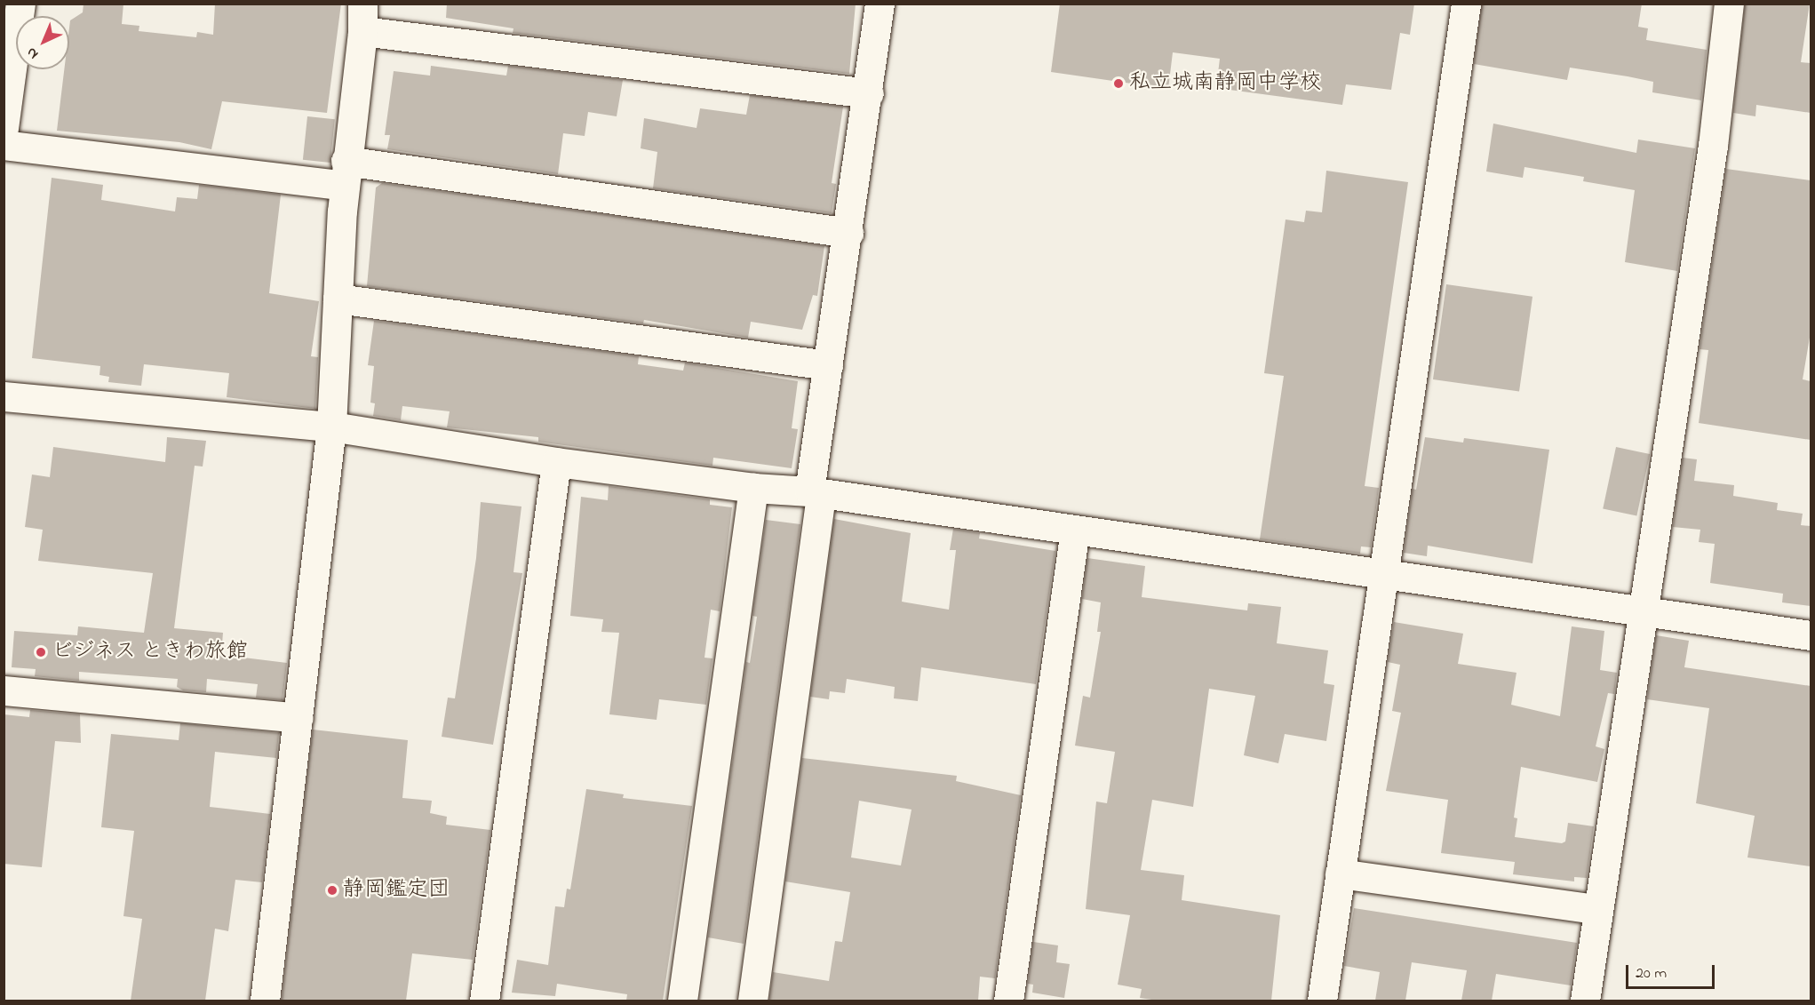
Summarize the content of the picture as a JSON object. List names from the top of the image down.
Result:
{
  "places": ["私立城南静岡中学校", "ビジネス ときわ旅館", "静岡鑑定団"],
  "scale_bar": "20 m",
  "north": "bottom left"
}
